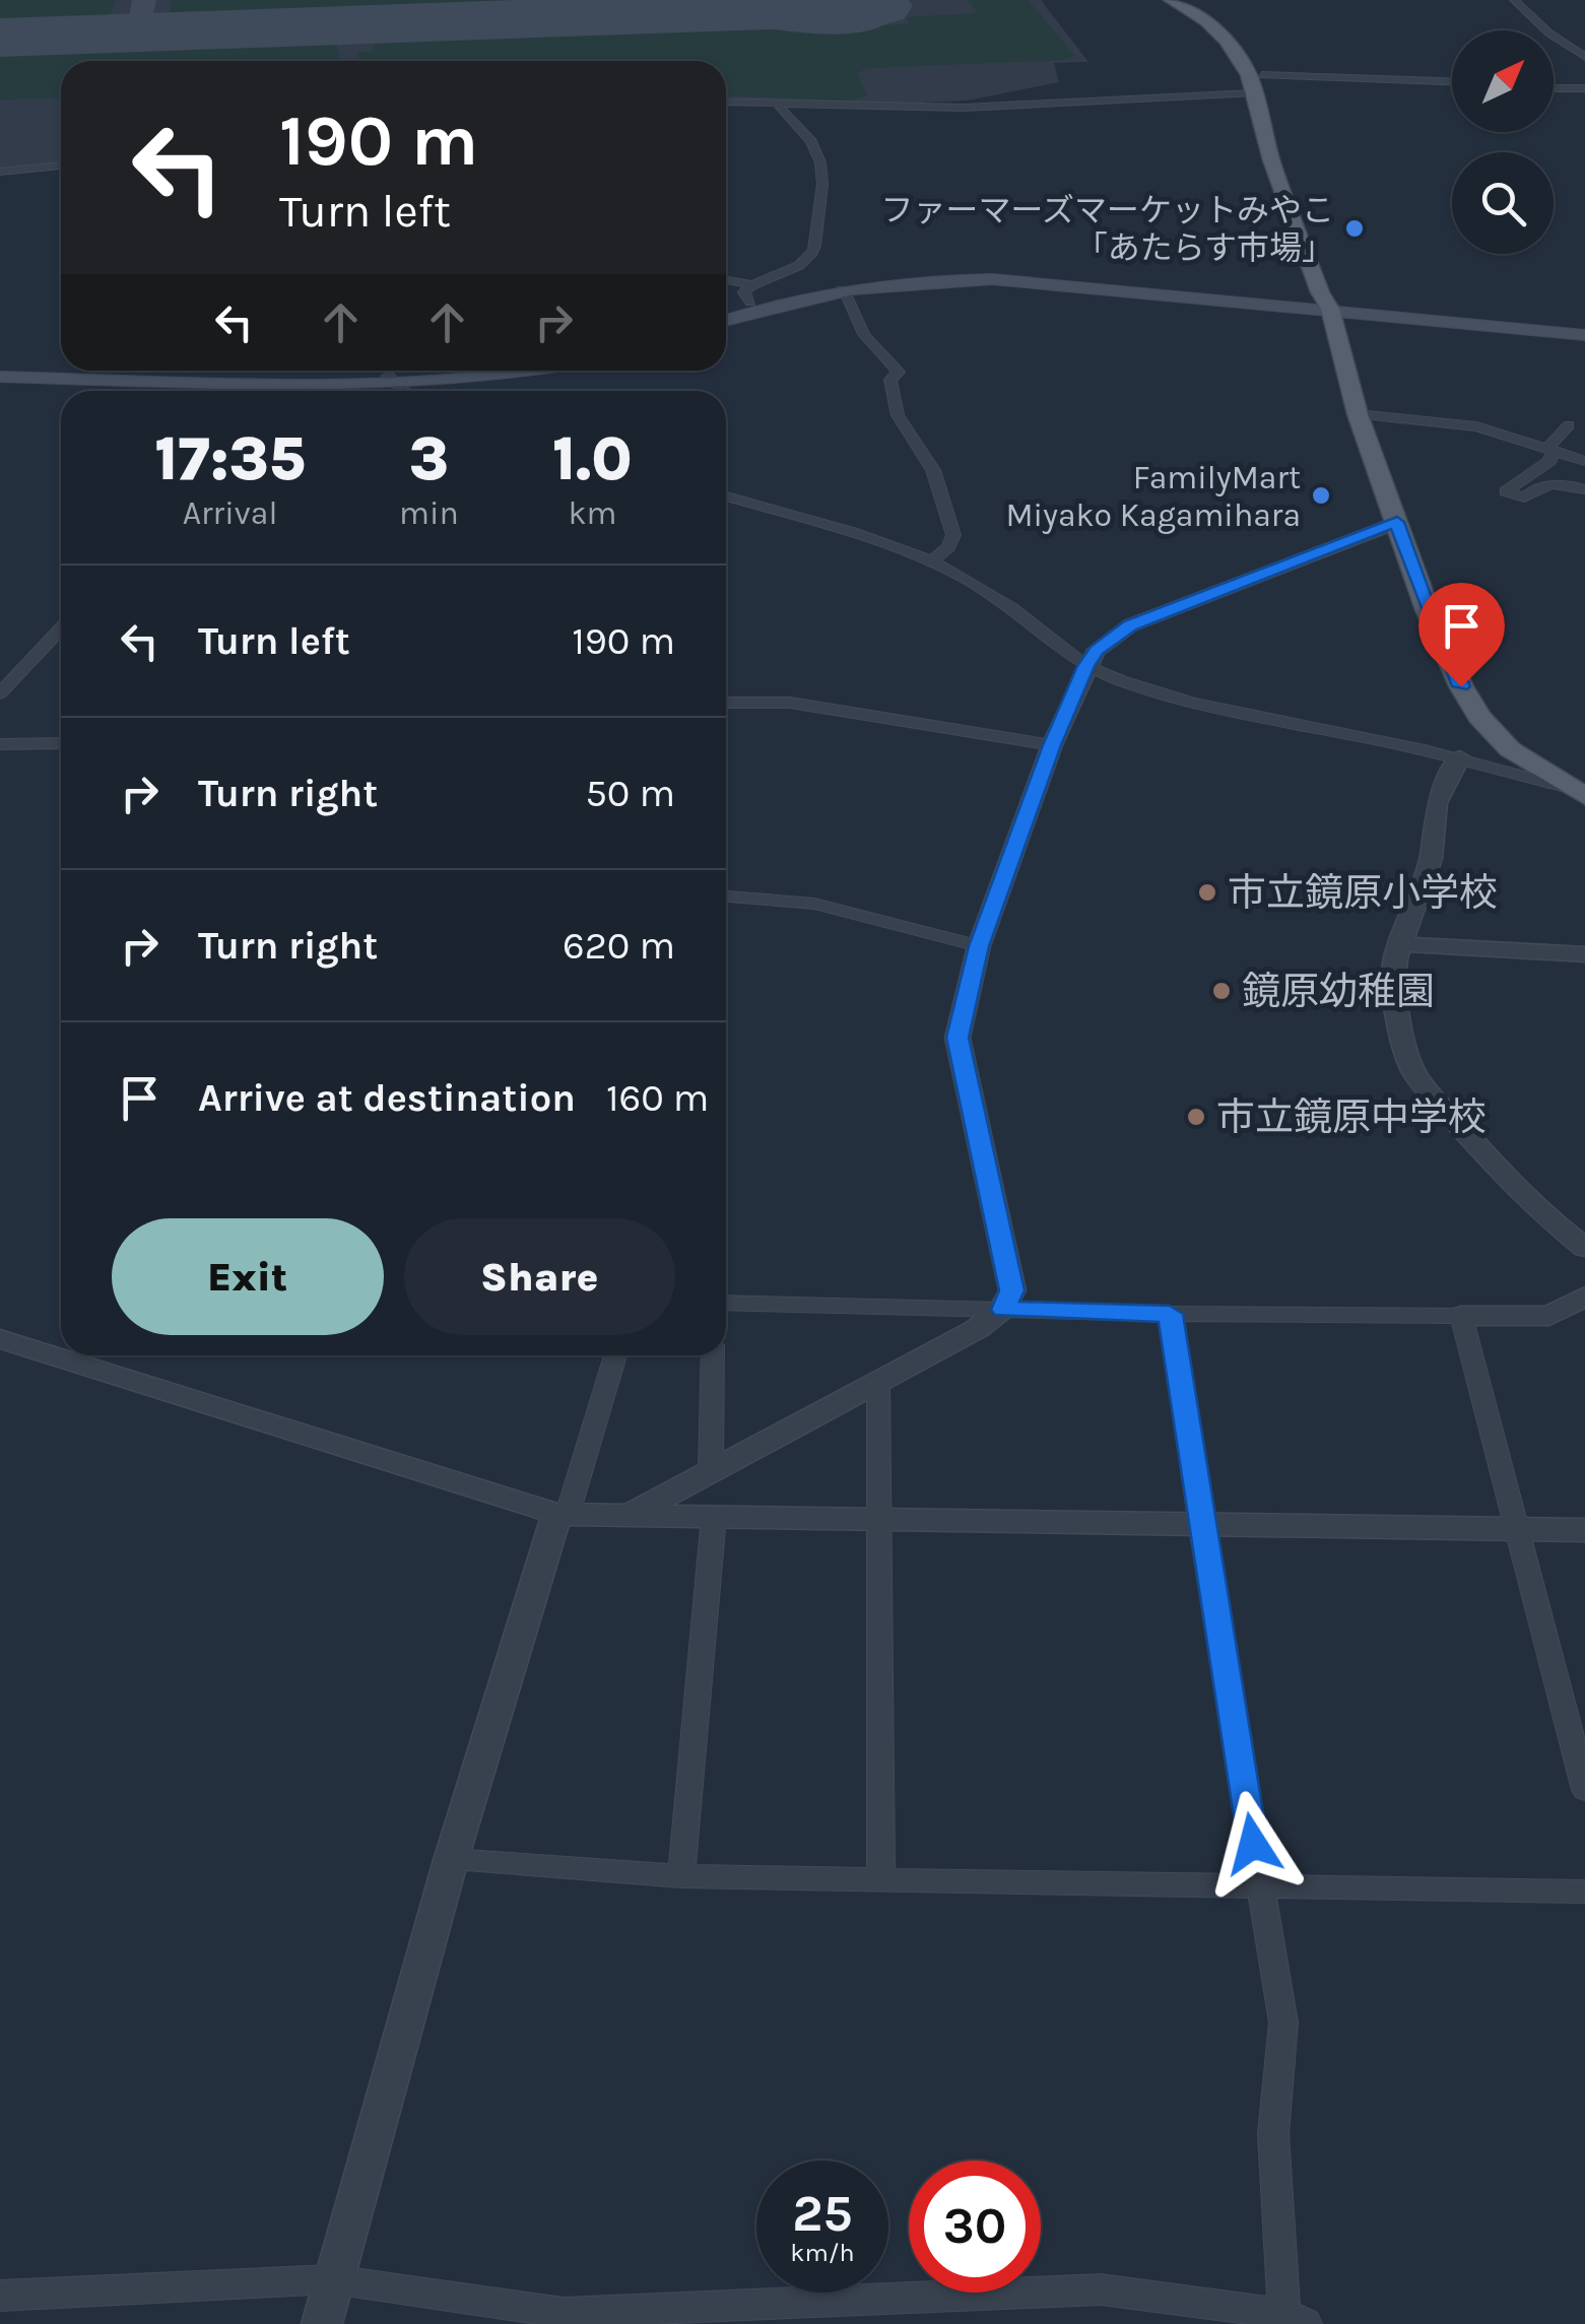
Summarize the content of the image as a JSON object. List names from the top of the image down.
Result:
{
  "places": [
    "ファーマーズマーケットみやこ 「あたらす市場」",
    "FamilyMart Miyako Kagamihara",
    "市立鏡原小学校",
    "鏡原幼稚園",
    "市立鏡原中学校"
  ],
  "north": "top right",
  "page": {
    "turn": ["190 m", "Turn left"],
    "eta": [
      "17:35",
      "Arrival",
      "3",
      "min",
      "1.0",
      "km"
    ],
    "list": [
      {
        "name": "Turn left",
        "value": "190 m"
      },
      {
        "name": "Turn right",
        "value": "50 m"
      },
      {
        "name": "Turn right",
        "value": "620 m"
      },
      {
        "name": "Arrive at destination",
        "value": "160 m"
      }
    ],
    "buttons": ["Exit", "Share"],
    "speed": "25 km/h",
    "limit": "30"
  }
}
